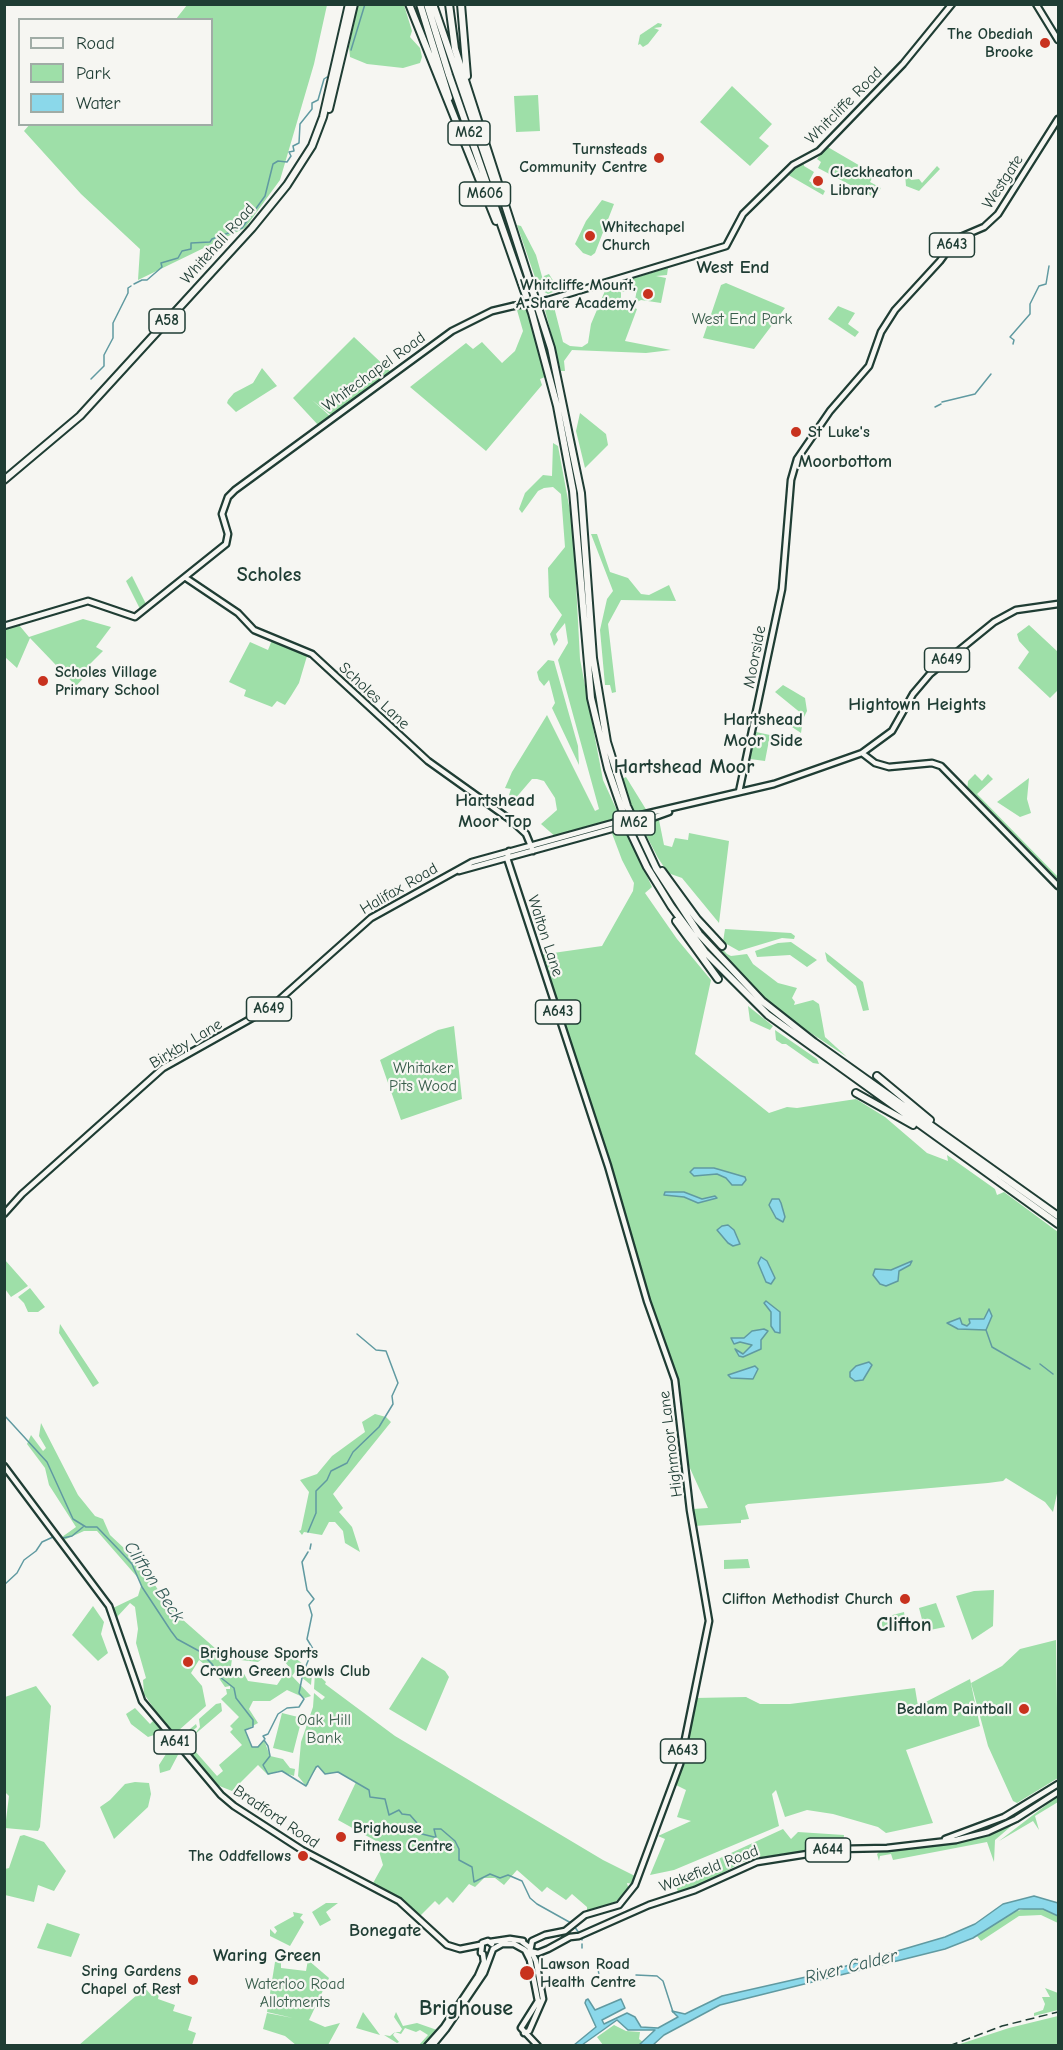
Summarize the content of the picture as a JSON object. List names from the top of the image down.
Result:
{
  "streets": {
    "highway": [
      "M62",
      "M606",
      "Whitehall Road",
      "A58"
    ],
    "main road": [
      "Whitcliffe Road",
      "Westgate",
      "A643",
      "Whitechapel Road",
      "Moorside",
      "A649",
      "Scholes Lane",
      "Halifax Road",
      "Walton Lane",
      "Birkby Lane",
      "Highmoor Lane",
      "A641",
      "Bradford Road",
      "A644",
      "Wakefield Road"
    ]
  },
  "crossings": [
    ["Whitcliffe Road", "Whitechapel Road"],
    ["M62", "M606"],
    ["Westgate", "Moorside"],
    ["Whitechapel Road", "Scholes Lane"],
    ["Moorside", "A649"],
    ["Moorside", "Halifax Road"],
    ["A649", "Halifax Road"],
    ["Scholes Lane", "Halifax Road"],
    ["Halifax Road", "Walton Lane"],
    ["Halifax Road", "Birkby Lane"],
    ["Walton Lane", "Highmoor Lane"]
  ],
  "districts": [
    "West End",
    "Moorbottom",
    "Scholes",
    "Hightown Heights",
    "Hartshead Moor Side",
    "Hartshead Moor",
    "Hartshead Moor Top",
    "Clifton",
    "Bonegate",
    "Waring Green",
    "Brighouse"
  ],
  "water": ["Clifton Beck", "River Calder"],
  "parks": [
    "West End Park",
    "Whitaker Pits Wood",
    "Oak Hill Bank",
    "Waterloo Road Allotments"
  ],
  "places": [
    "The Obediah Brooke",
    "Turnsteads Community Centre",
    "Cleckheaton Library",
    "Whitechapel Church",
    "Whitcliffe Mount, A Share Academy",
    "St Luke's",
    "Scholes Village Primary School",
    "Clifton Methodist Church",
    "Brighouse Sports Crown Green Bowls Club",
    "Bedlam Paintball",
    "Brighouse Fitness Centre",
    "The Oddfellows",
    "Lawson Road Health Centre",
    "Sring Gardens Chapel of Rest"
  ],
  "legend": ["Road", "Park", "Water"]
}
